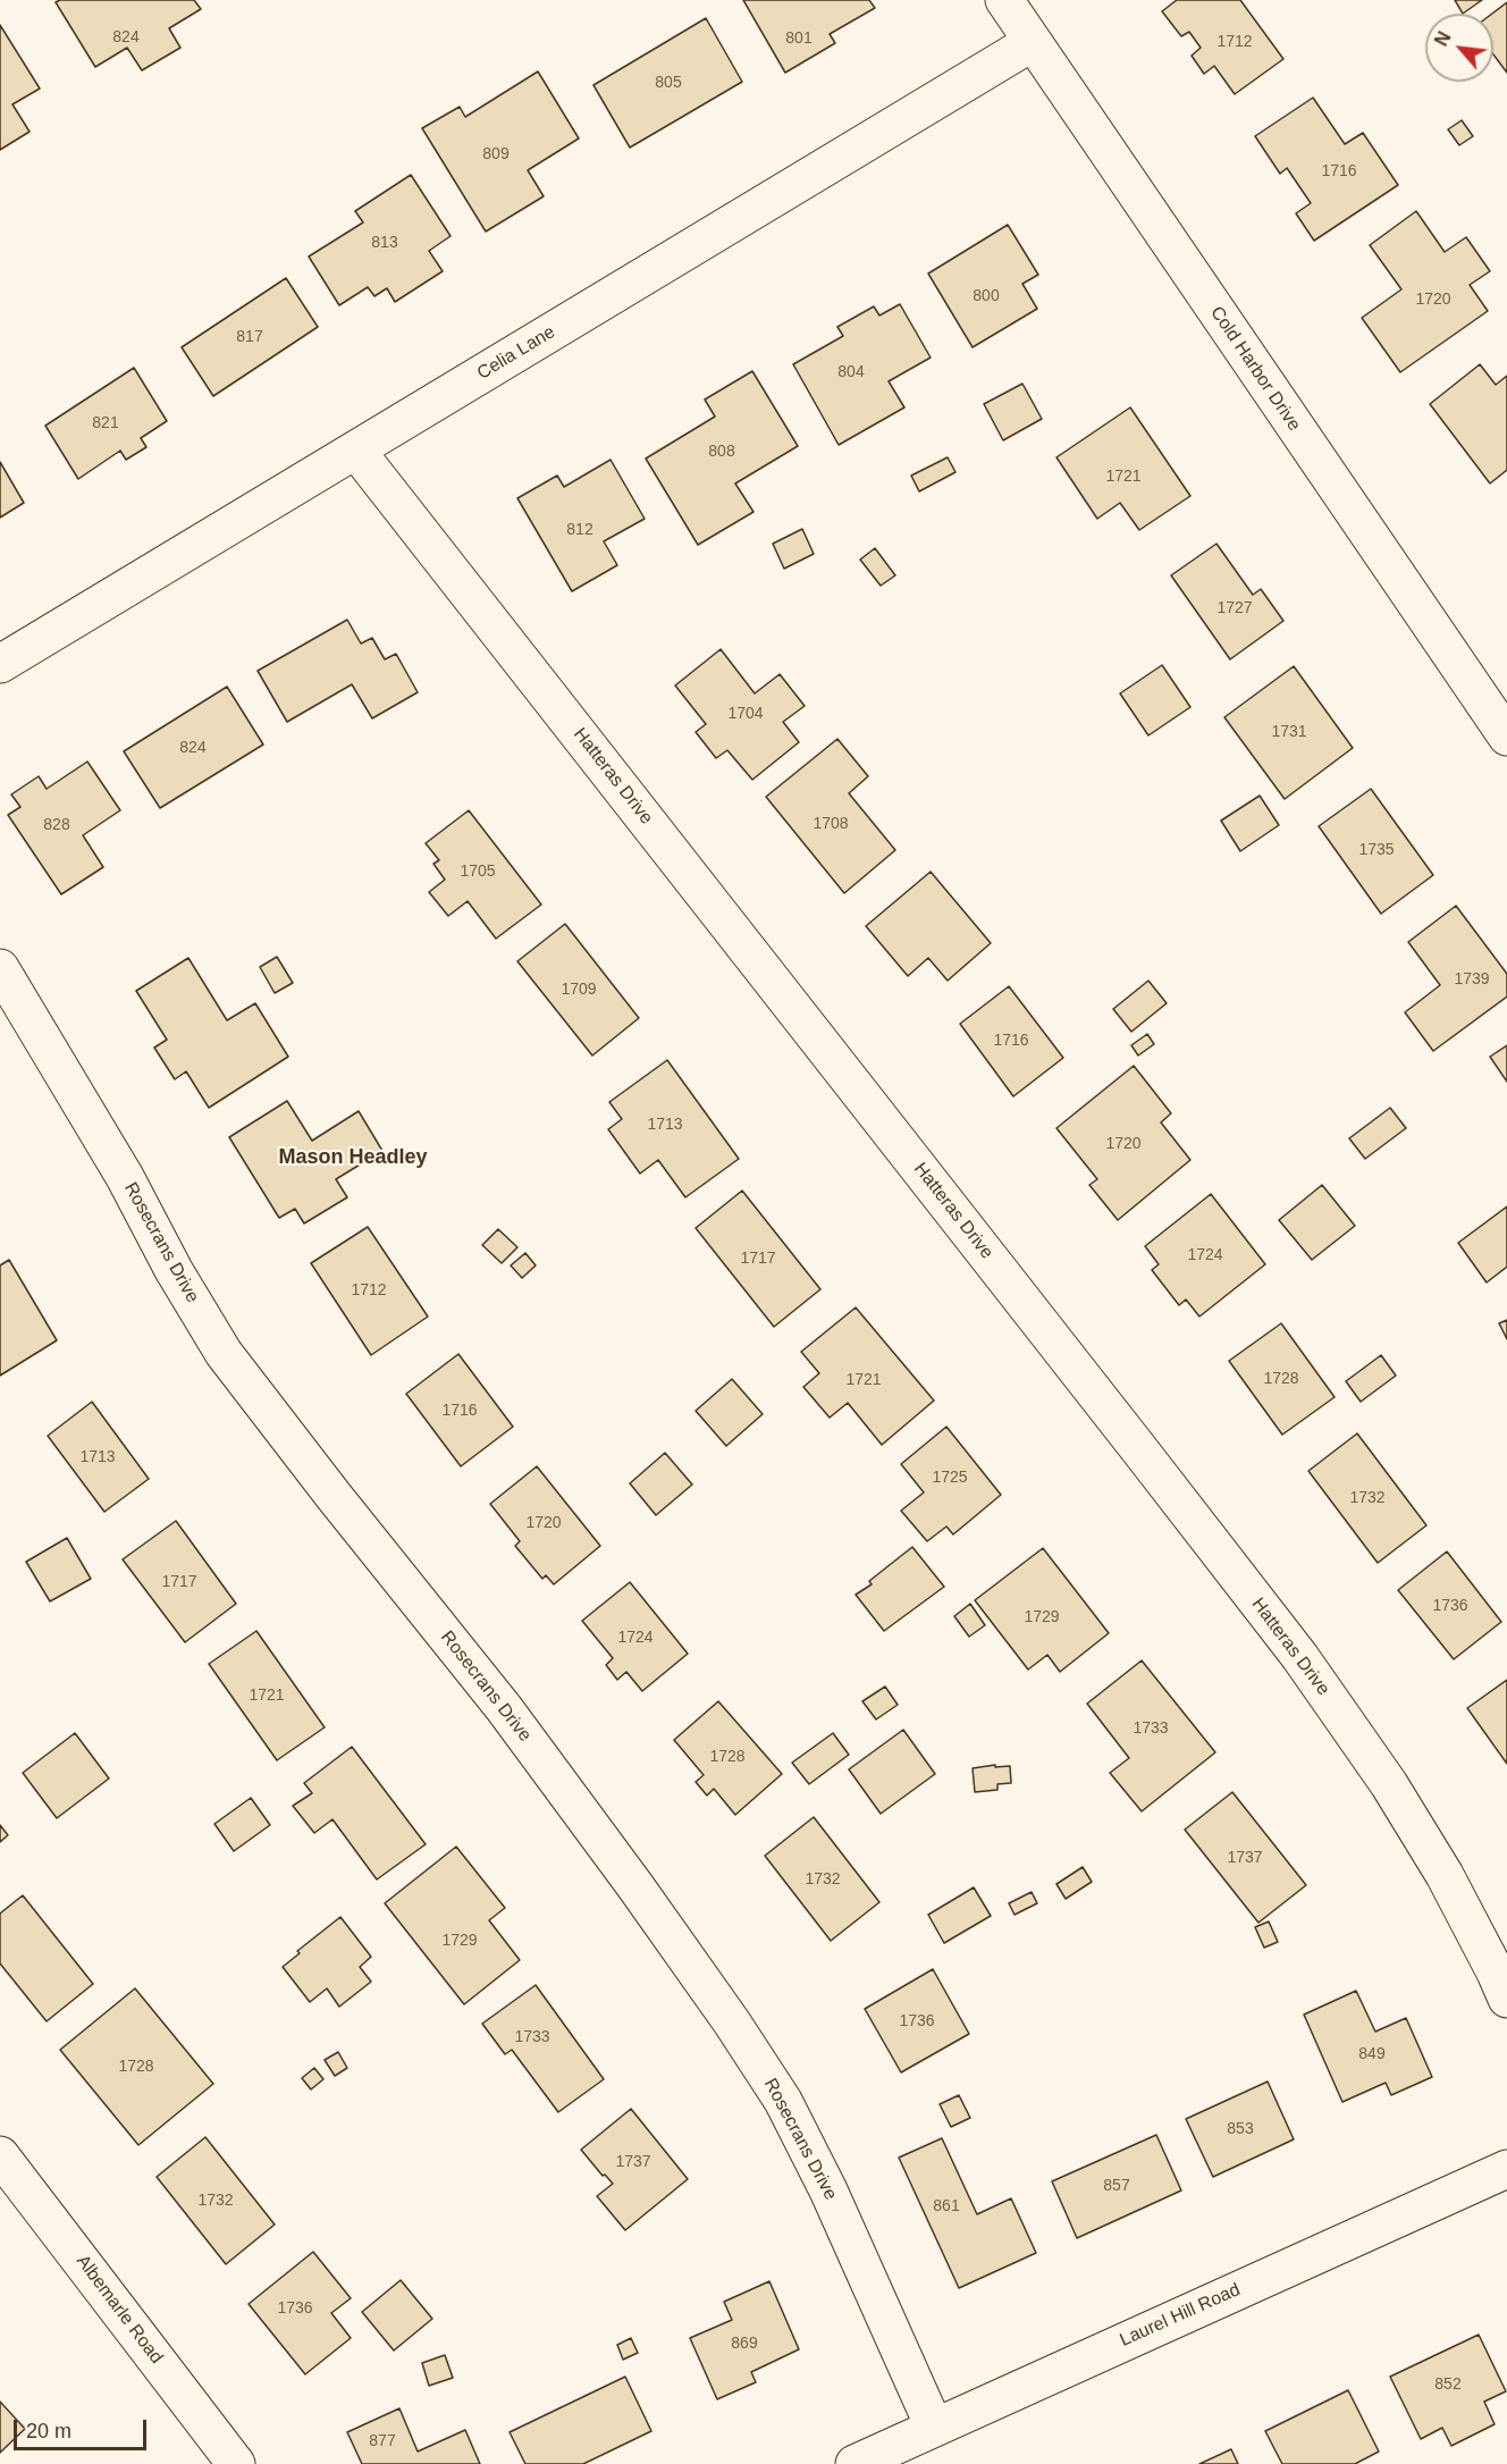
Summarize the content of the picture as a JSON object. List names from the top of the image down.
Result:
{
  "streets": {
    "street": [
      "Celia Lane",
      "Cold Harbor Drive",
      "Hatteras Drive",
      "Rosecrans Drive",
      "Albemarle Road",
      "Laurel Hill Road"
    ]
  },
  "crossings": [
    ["Celia Lane", "Cold Harbor Drive"],
    ["Celia Lane", "Hatteras Drive"],
    ["Rosecrans Drive", "Laurel Hill Road"]
  ],
  "districts": ["Mason Headley"],
  "house_numbers": [
    "824",
    "801",
    "1712",
    "805",
    "809",
    "1716",
    "813",
    "800",
    "1720",
    "817",
    "804",
    "821",
    "808",
    "1721",
    "812",
    "1727",
    "1704",
    "1731",
    "824",
    "1708",
    "828",
    "1735",
    "1705",
    "1739",
    "1709",
    "1716",
    "1713",
    "1720",
    "1724",
    "1717",
    "1712",
    "1728",
    "1721",
    "1716",
    "1713",
    "1725",
    "1732",
    "1720",
    "1717",
    "1736",
    "1729",
    "1724",
    "1721",
    "1733",
    "1728",
    "1737",
    "1732",
    "1729",
    "1736",
    "1733",
    "849",
    "1728",
    "853",
    "1737",
    "857",
    "1732",
    "861",
    "1736",
    "869",
    "852",
    "877"
  ],
  "scale_bar": "20 m",
  "north": "top left"
}
